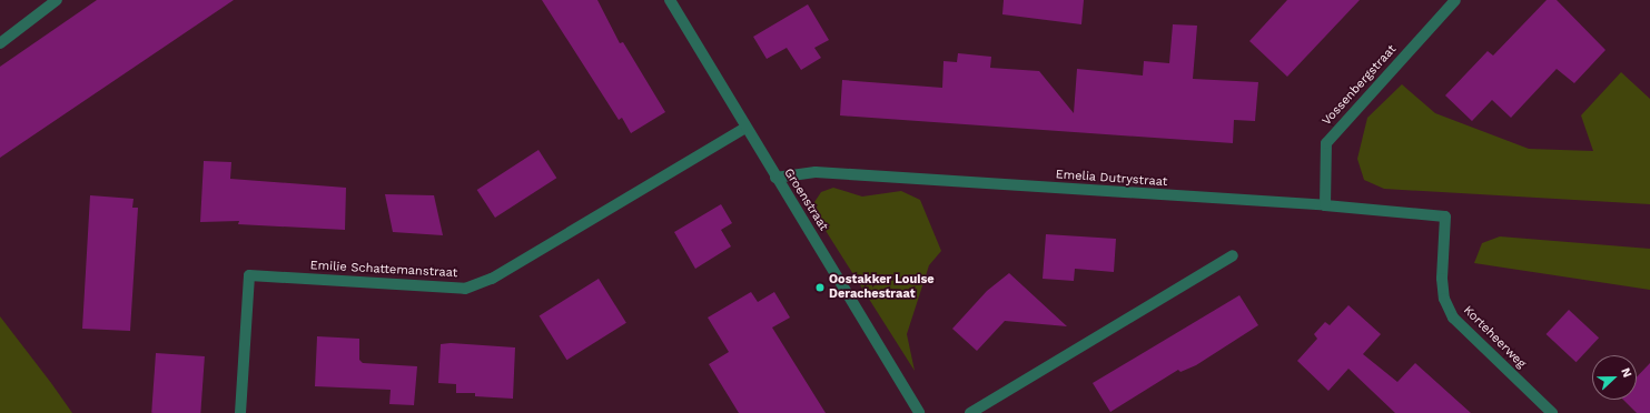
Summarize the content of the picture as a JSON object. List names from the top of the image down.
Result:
{
  "streets": {
    "street": [
      "Vossenbergstraat",
      "Emelia Dutrystraat",
      "Groenstraat",
      "Emilie Schattemanstraat",
      "Korteheerweg"
    ]
  },
  "crossings": [
    ["Vossenbergstraat", "Emelia Dutrystraat"],
    ["Emelia Dutrystraat", "Groenstraat"],
    ["Emelia Dutrystraat", "Korteheerweg"],
    ["Groenstraat", "Emilie Schattemanstraat"]
  ],
  "places": ["Oostakker Louise Derachestraat"],
  "north": "right"
}
